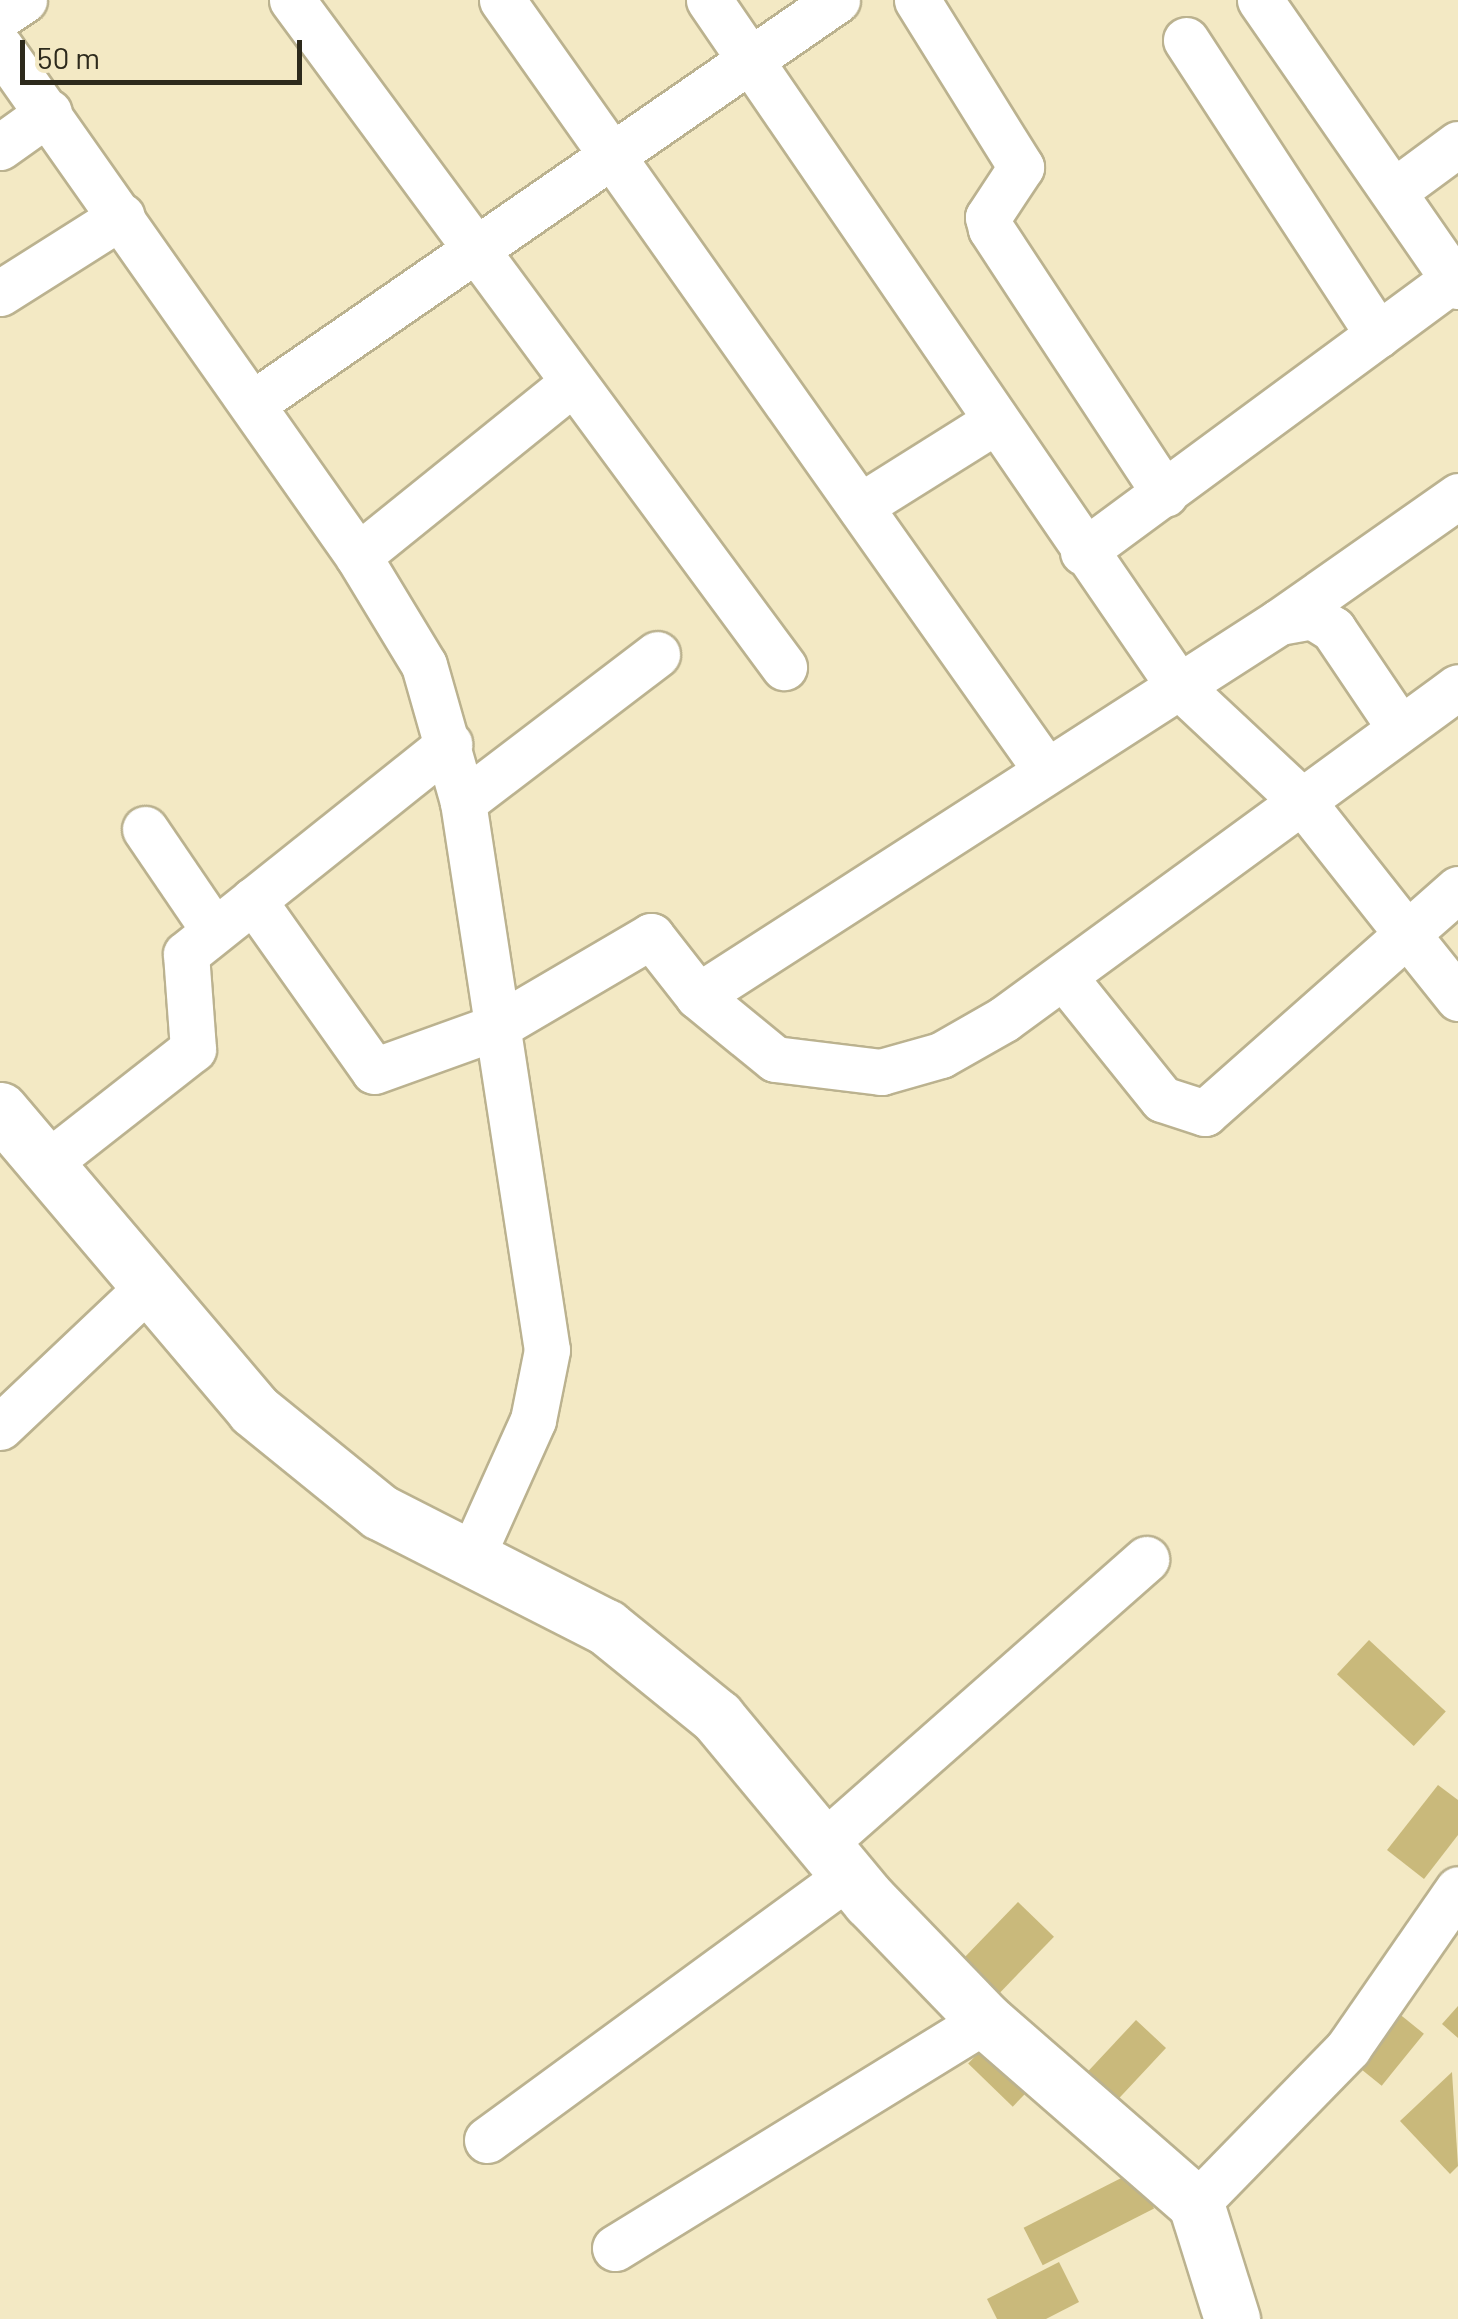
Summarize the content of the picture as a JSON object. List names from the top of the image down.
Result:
{
  "scale_bar": "50 m"
}
